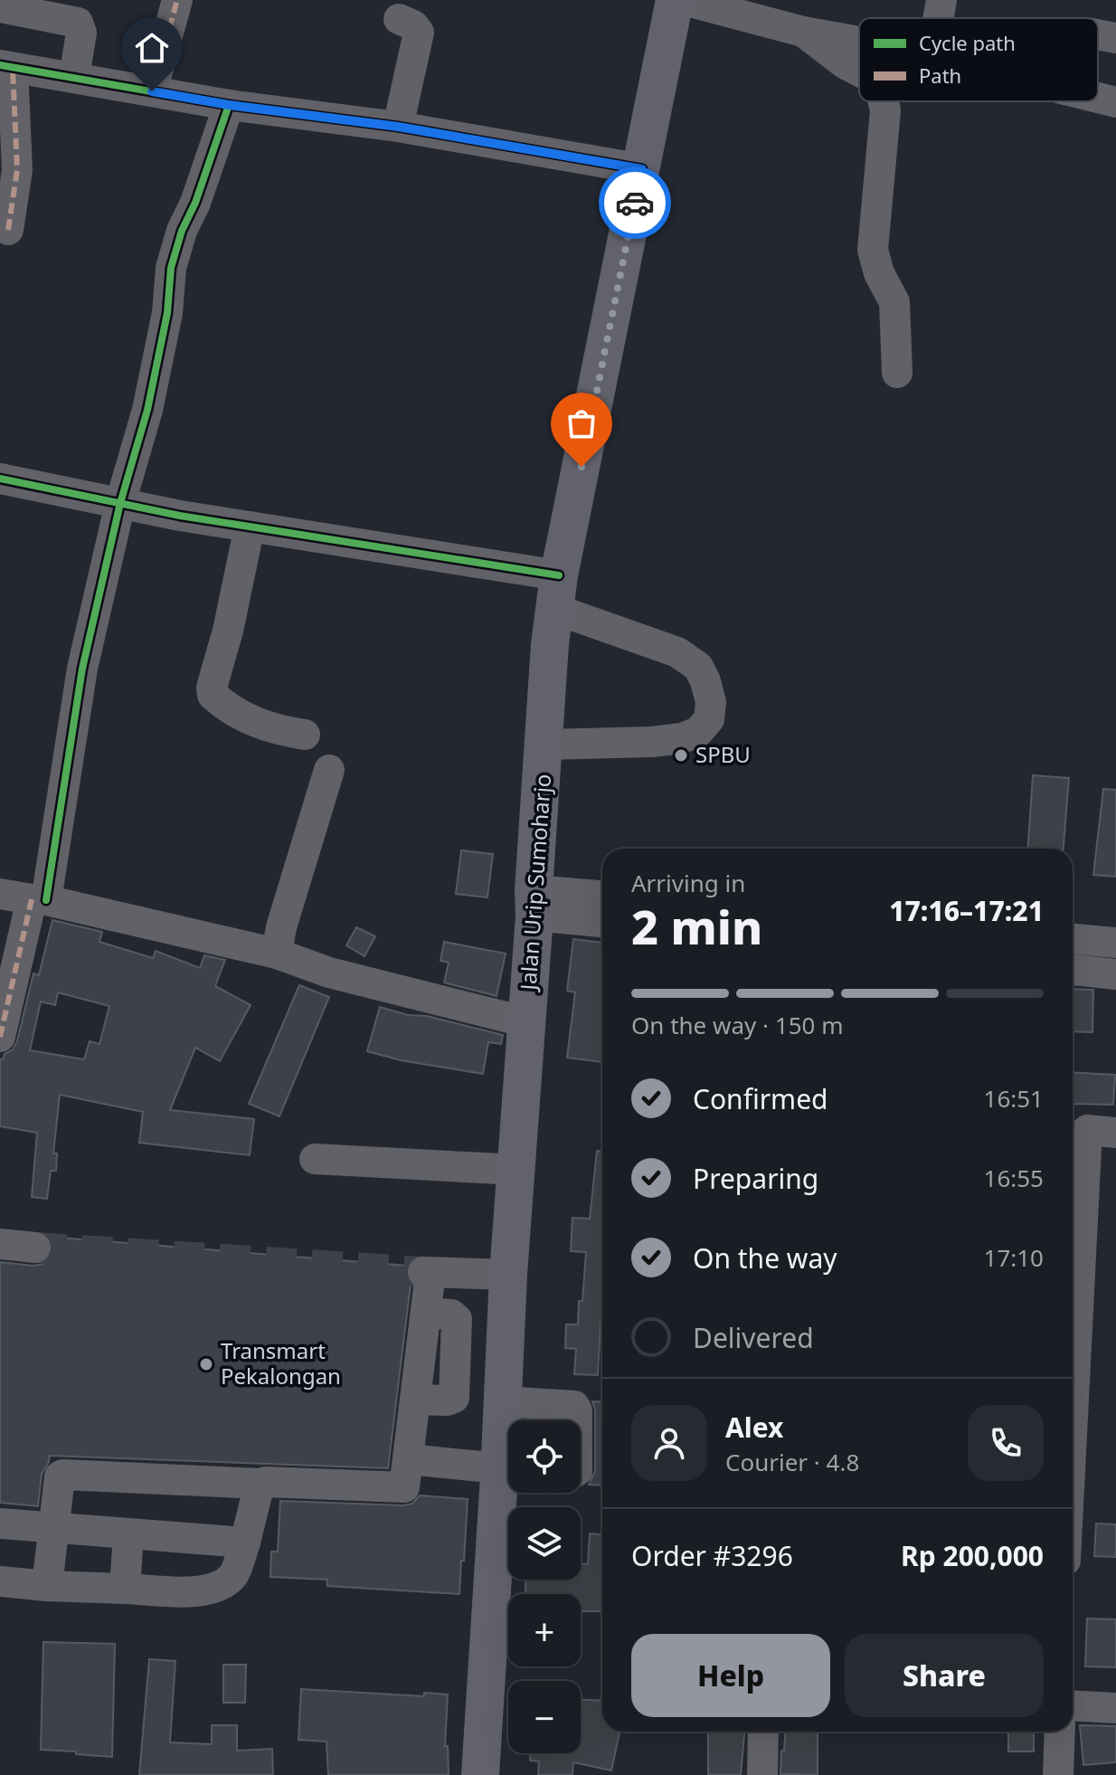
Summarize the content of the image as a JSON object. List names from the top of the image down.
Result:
{
  "streets": {
    "main road": ["Jalan Urip Sumoharjo"]
  },
  "places": ["SPBU", "Transmart Pekalongan"],
  "legend": ["Cycle path", "Path"],
  "page": {
    "heading": ["2 min", "Arriving in", "17:16–17:21"],
    "panel": [
      "Alex",
      "Courier · 4.8",
      "Order #3296",
      "Rp 200,000"
    ],
    "bar": "On the way · 150 m",
    "list": [
      ["Confirmed", "16:51"],
      ["Preparing", "16:55"],
      ["On the way", "17:10"],
      "Delivered"
    ],
    "map_buttons": ["+", "−"],
    "buttons": ["Help", "Share"]
  }
}
